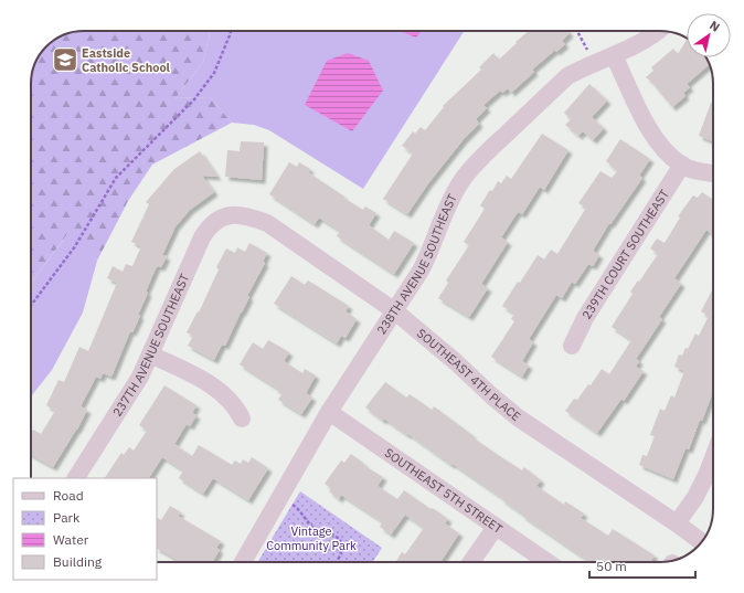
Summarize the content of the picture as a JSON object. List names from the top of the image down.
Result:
{
  "streets": {
    "street": [
      "239TH COURT SOUTHEAST",
      "238TH AVENUE SOUTHEAST",
      "237TH AVENUE SOUTHEAST",
      "SOUTHEAST 4TH PLACE",
      "SOUTHEAST 5TH STREET"
    ]
  },
  "crossings": [
    ["238TH AVENUE SOUTHEAST", "SOUTHEAST 4TH PLACE"],
    ["238TH AVENUE SOUTHEAST", "SOUTHEAST 5TH STREET"],
    ["237TH AVENUE SOUTHEAST", "SOUTHEAST 4TH PLACE"]
  ],
  "parks": ["Vintage Community Park"],
  "places": {
    "school or university": ["Eastside Catholic School"]
  },
  "legend": [
    "Road",
    "Park",
    "Water",
    "Building"
  ],
  "scale_bar": "50 m",
  "north": "top right"
}
